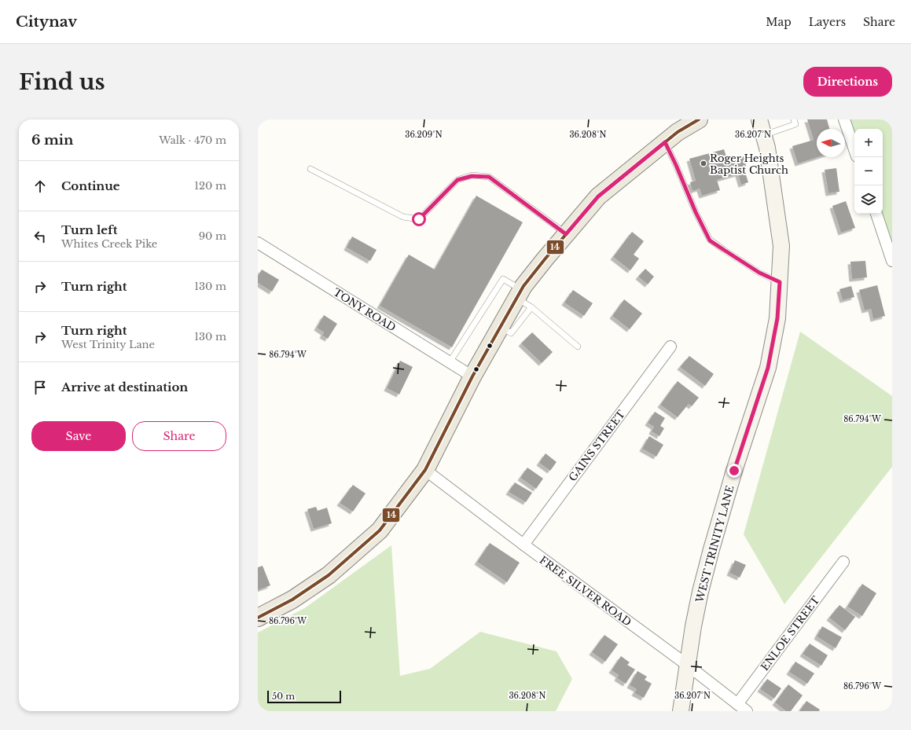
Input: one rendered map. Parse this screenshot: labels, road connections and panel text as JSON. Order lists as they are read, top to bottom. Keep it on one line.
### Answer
{"streets":{"main road":["WEST TRINITY LANE"],"street":["TONY ROAD","GAINS STREET","FREE SILVER ROAD","ENLOE STREET"]},"crossings":[["GAINS STREET","FREE SILVER ROAD"],["WEST TRINITY LANE","FREE SILVER ROAD"],["FREE SILVER ROAD","ENLOE STREET"]],"places":["Roger Heights Baptist Church"],"lines":["transit line 14"],"scale_bar":"50 m","north":"left","page":{"header":"Citynav","nav":["Map","Layers","Share"],"buttons":["Directions",["Save","Share"]],"title":"Find us","heading":["6 min","Walk · 470 m"],"map_buttons":["+","−"],"list":[["Continue","120 m"],["Turn left","Whites Creek Pike","90 m"],["Turn right","130 m"],["Turn right","West Trinity Lane","130 m"],"Arrive at destination"],"scale":"50 m"},"coordinates":["36.209°N","36.208°N","36.207°N","86.794°W","86.796°W"]}
